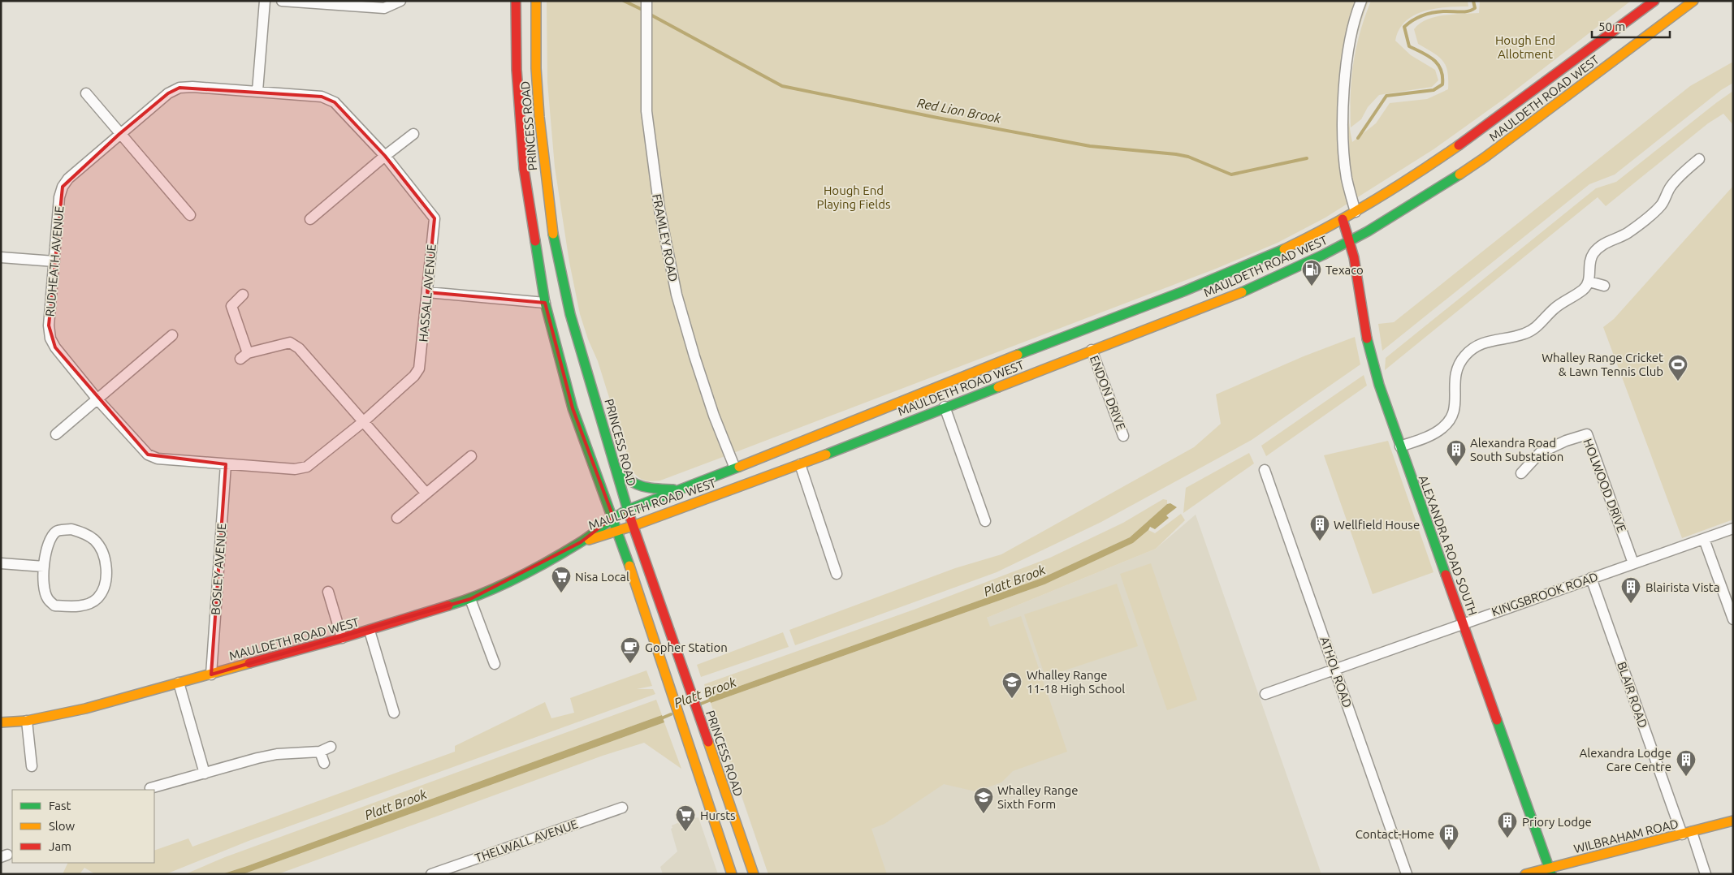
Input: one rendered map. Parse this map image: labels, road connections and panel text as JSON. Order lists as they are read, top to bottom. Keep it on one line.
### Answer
{"streets":{"main road":["MAULDETH ROAD WEST","PRINCESS ROAD","ALEXANDRA ROAD SOUTH","WILBRAHAM ROAD"],"street":["FRAMLEY ROAD","RUDHEATH AVENUE","HASSALL AVENUE","ENDON DRIVE","HOLWOOD DRIVE","BOSLEY AVENUE","KINGSBROOK ROAD","ATHOL ROAD","BLAIR ROAD","THELWALL AVENUE"]},"crossings":[["MAULDETH ROAD WEST","PRINCESS ROAD"],["MAULDETH ROAD WEST","ENDON DRIVE"],["MAULDETH ROAD WEST","ALEXANDRA ROAD SOUTH"],["MAULDETH ROAD WEST","BOSLEY AVENUE"],["RUDHEATH AVENUE","HASSALL AVENUE"],["RUDHEATH AVENUE","BOSLEY AVENUE"],["HASSALL AVENUE","BOSLEY AVENUE"],["HOLWOOD DRIVE","KINGSBROOK ROAD"],["ALEXANDRA ROAD SOUTH","KINGSBROOK ROAD"],["ALEXANDRA ROAD SOUTH","WILBRAHAM ROAD"],["KINGSBROOK ROAD","ATHOL ROAD"],["KINGSBROOK ROAD","BLAIR ROAD"],["BLAIR ROAD","WILBRAHAM ROAD"]],"water":["Red Lion Brook","Platt Brook"],"parks":["Hough End Allotment","Hough End Playing Fields"],"places":{"fuel station":["Texaco"],"sports":["Whalley Range Cricket & Lawn Tennis Club"],"building":["Alexandra Road South Substation","Wellfield House","Blairista Vista","Alexandra Lodge Care Centre","Priory Lodge","Contact-Home"],"supermarket":["Nisa Local","Hursts"],"cafe":["Gopher Station"],"school or university":["Whalley Range 11-18 High School","Whalley Range Sixth Form"]},"legend":["Fast","Slow","Jam"],"scale_bar":"50 m"}
